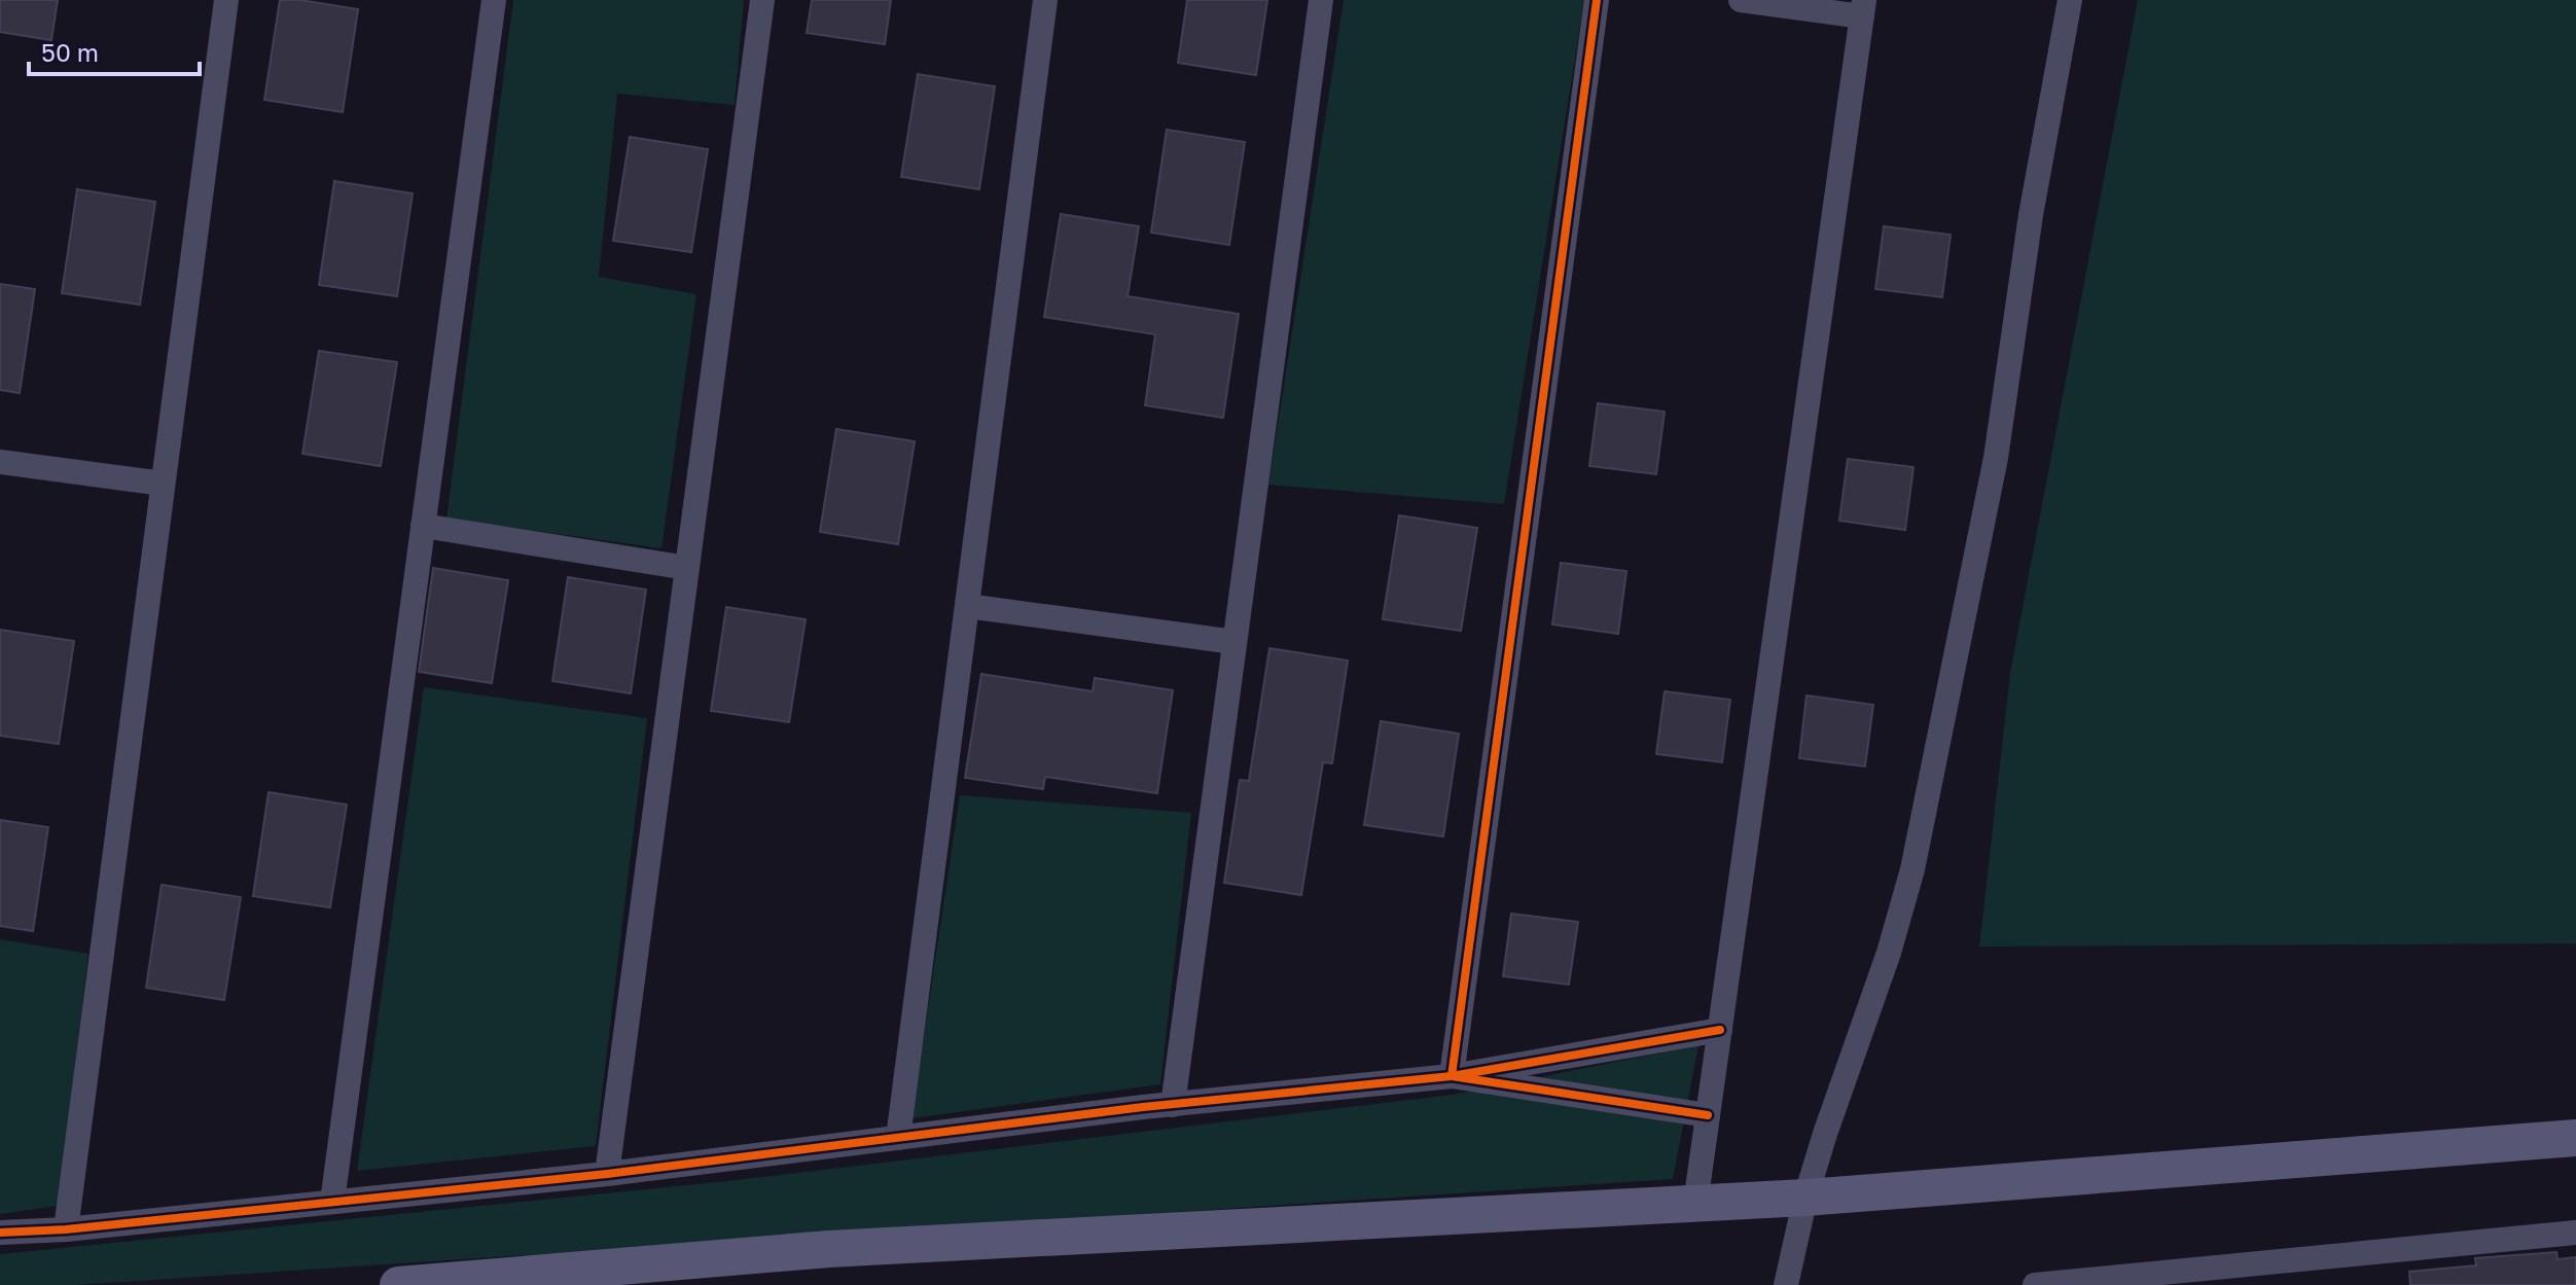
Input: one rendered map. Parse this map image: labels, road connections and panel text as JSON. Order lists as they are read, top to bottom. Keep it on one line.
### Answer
{"scale_bar":"50 m"}
